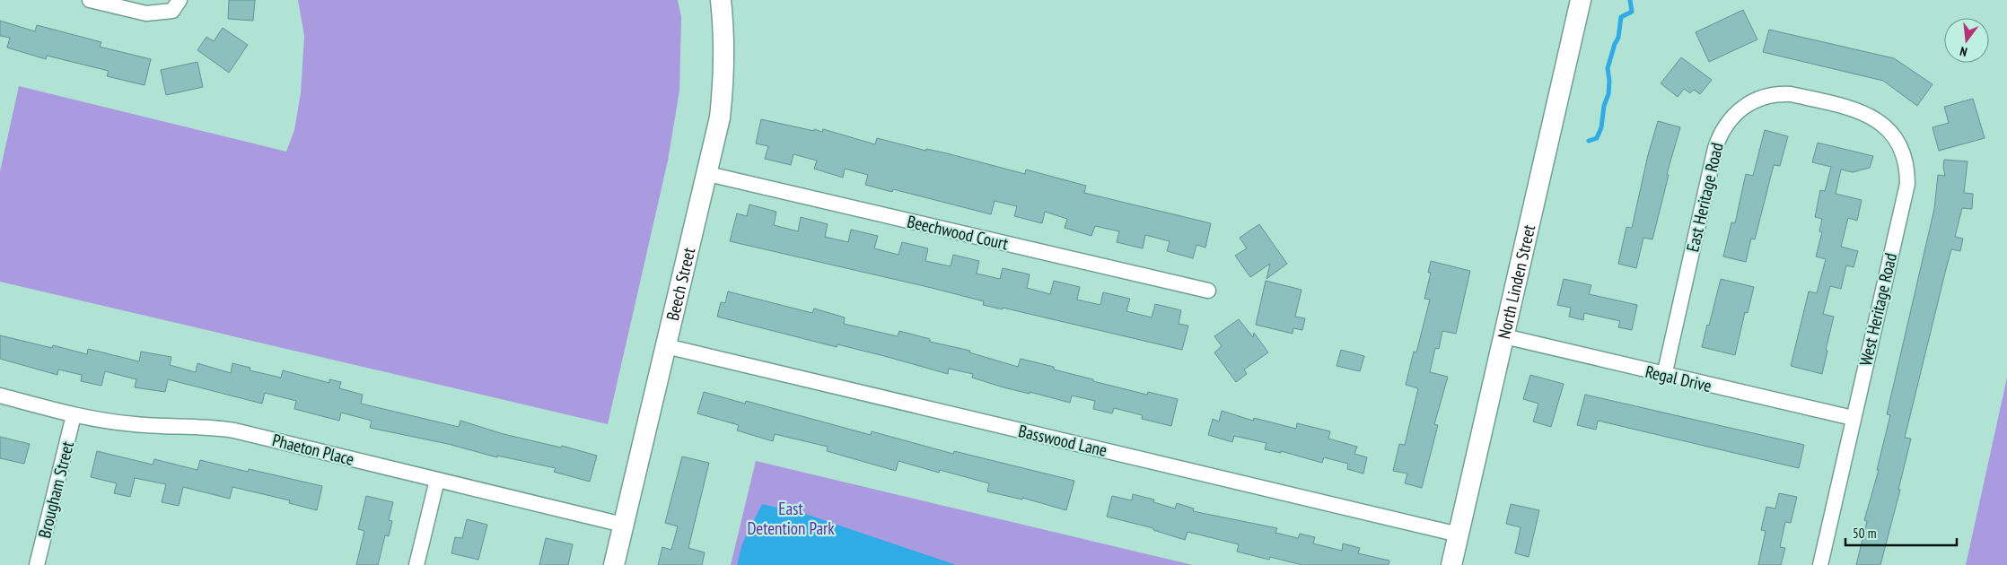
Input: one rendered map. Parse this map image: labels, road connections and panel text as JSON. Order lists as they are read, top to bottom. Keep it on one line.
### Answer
{"streets":{"street":["East Heritage Road","Beechwood Court","North Linden Street","Beech Street","West Heritage Road","Regal Drive","Basswood Lane","Phaeton Place","Brougham Street"]},"crossings":[["East Heritage Road","West Heritage Road"],["East Heritage Road","Regal Drive"],["Beechwood Court","Beech Street"],["North Linden Street","Regal Drive"],["North Linden Street","Basswood Lane"],["Beech Street","Basswood Lane"],["Beech Street","Phaeton Place"],["West Heritage Road","Regal Drive"],["Phaeton Place","Brougham Street"]],"parks":["East Detention Park"],"scale_bar":"50 m","north":"bottom"}
